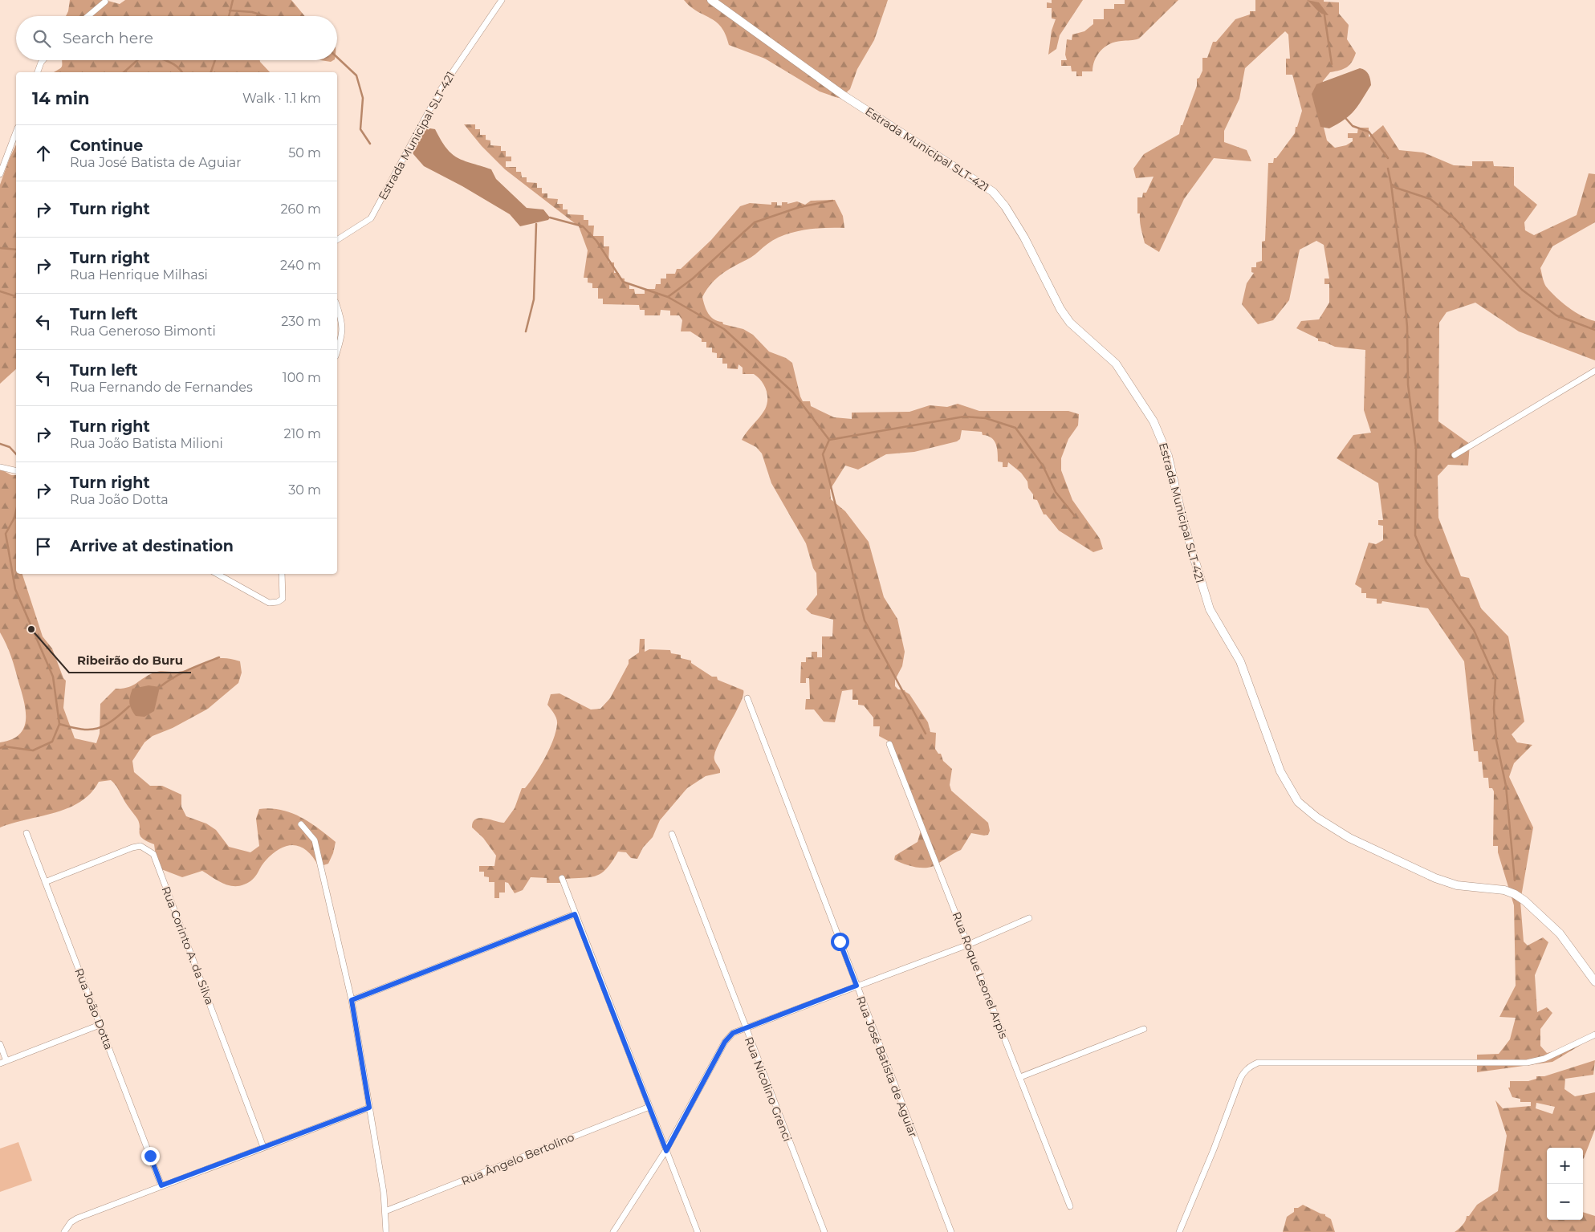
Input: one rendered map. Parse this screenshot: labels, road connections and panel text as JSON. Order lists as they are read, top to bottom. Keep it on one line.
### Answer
{"streets":{"street":["Estrada Municipal SLT-421","Rua Corinto A. da Silva","Rua Roque Leonel Arpis","Rua João Dotta","Rua José Batista de Aguiar","Rua Nicolino Grenci","Rua Ângelo Bertolino"]},"crossings":[["Rua Corinto A. da Silva","Rua João Dotta"]],"places":["Ribeirão do Buru"],"page":{"search":"Search here","heading":["14 min","Walk · 1.1 km"],"list":[["Continue","Rua José Batista de Aguiar","50 m"],["Turn right","260 m"],["Turn right","Rua Henrique Milhasi","240 m"],["Turn left","Rua Generoso Bimonti","230 m"],["Turn left","Rua Fernando de Fernandes","100 m"],["Turn right","Rua João Batista Milioni","210 m"],["Turn right","Rua João Dotta","30 m"],"Arrive at destination"],"map_buttons":["+","−"]}}
